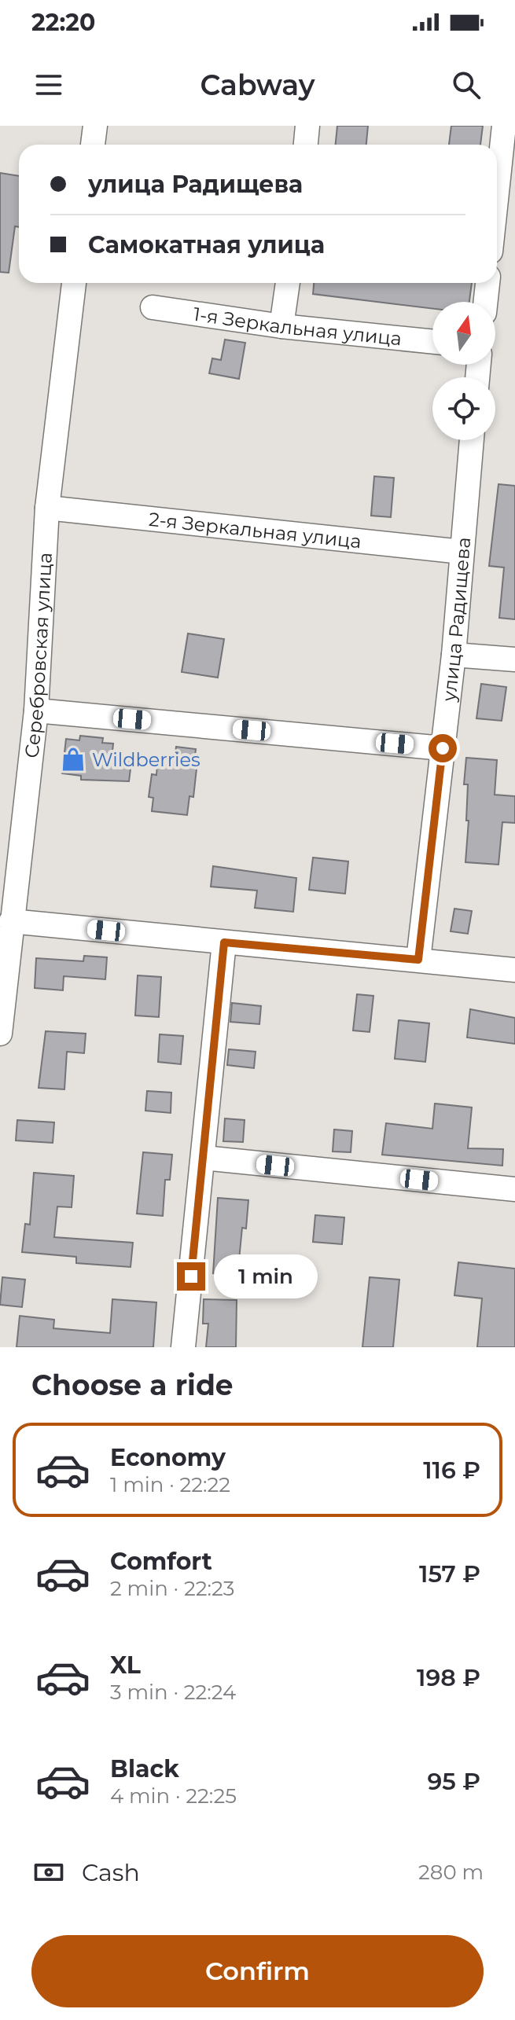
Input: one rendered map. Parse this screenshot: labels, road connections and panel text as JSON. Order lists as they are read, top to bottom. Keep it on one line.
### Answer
{"streets":{"street":["1-я Зеркальная улица","2-я Зеркальная улица","улица Радищева","Серебровская улица"]},"crossings":[["2-я Зеркальная улица","улица Радищева"],["2-я Зеркальная улица","Серебровская улица"]],"places":{"shop":["Wildberries"]},"north":"top","page":{"status":"22:20","header":"Cabway","banner":["улица Радищева","Самокатная улица"],"bubble":"1 min","heading":"Choose a ride","list":[{"name":"Economy","note":"1 min · 22:22","value":"116 ₽"},{"name":"Comfort","note":"2 min · 22:23","value":"157 ₽"},{"name":"XL","note":"3 min · 22:24","value":"198 ₽"},{"name":"Black","note":"4 min · 22:25","value":"95 ₽"}],"pay":["Cash","280 m"],"buttons":"Confirm"}}
